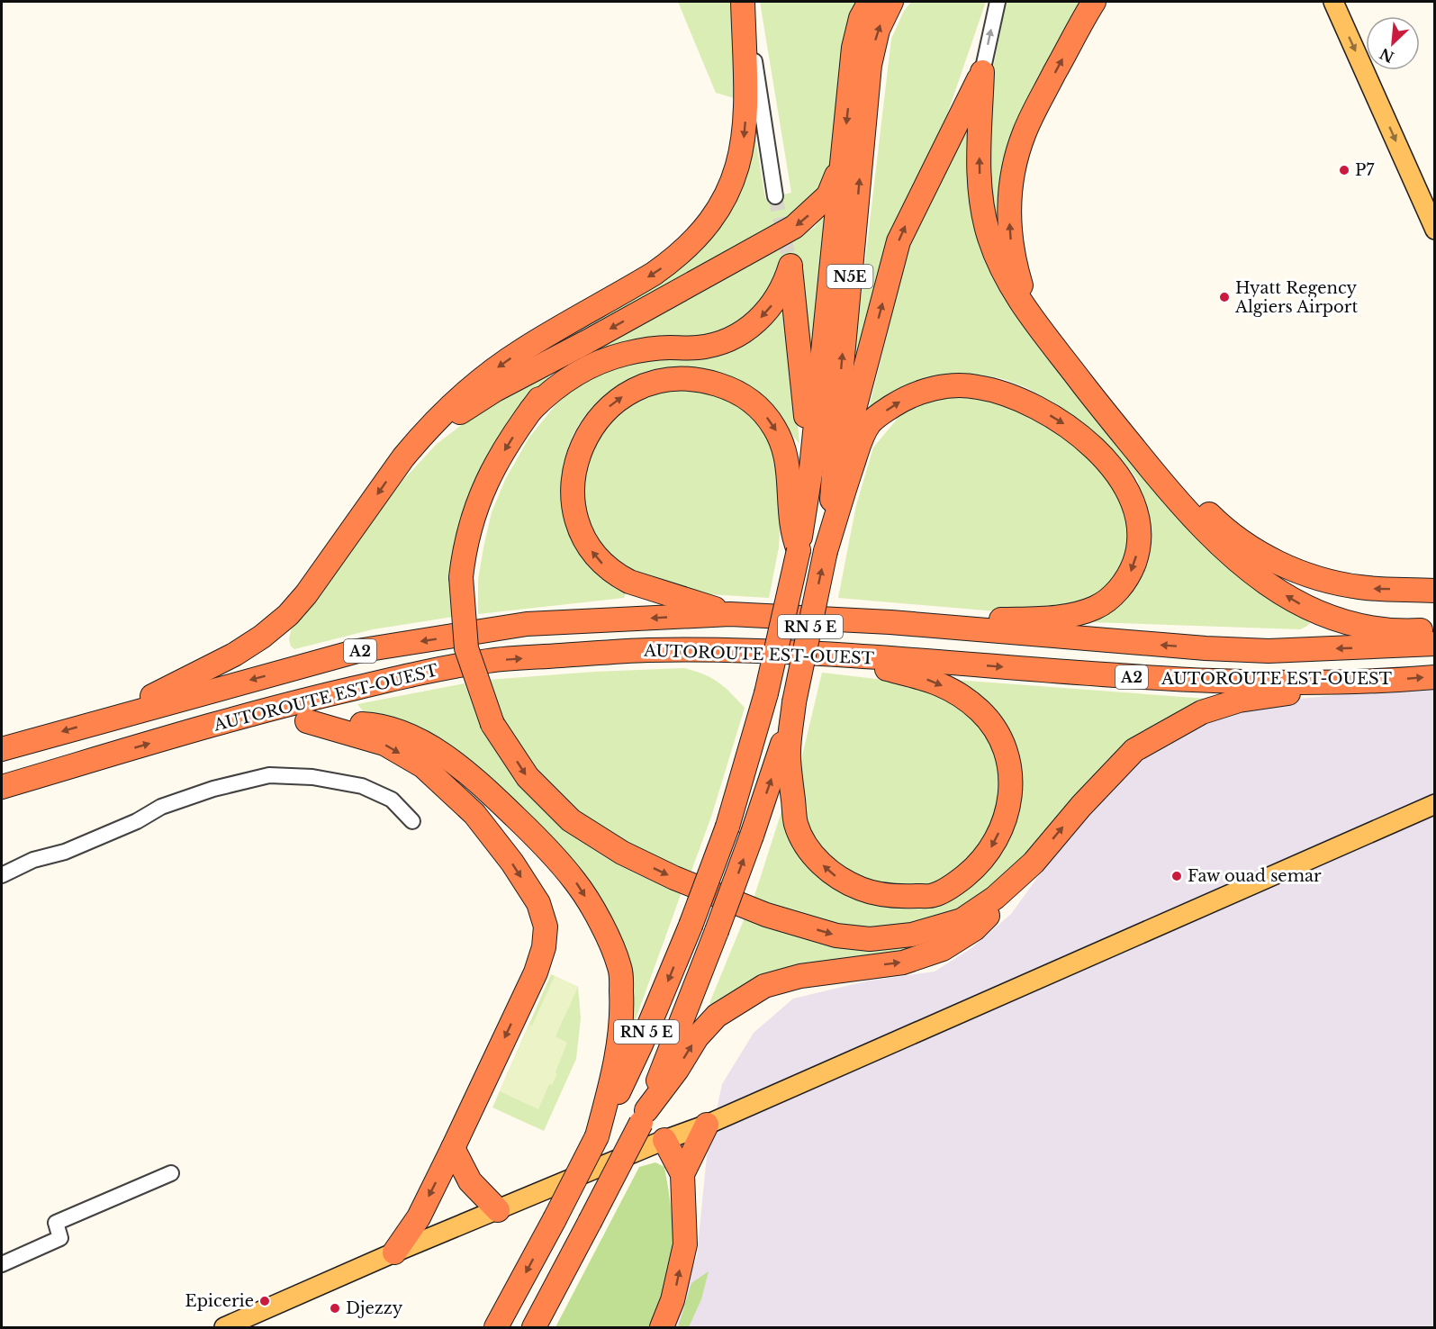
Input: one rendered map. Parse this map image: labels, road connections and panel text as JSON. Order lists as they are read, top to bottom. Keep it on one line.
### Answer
{"streets":{"highway":["N5E","RN 5 E","A2","AUTOROUTE EST-OUEST"]},"crossings":[["N5E","RN 5 E"]],"places":["P7","Hyatt Regency Algiers Airport","Faw ouad semar","Epicerie","Djezzy"],"north":"bottom left"}
